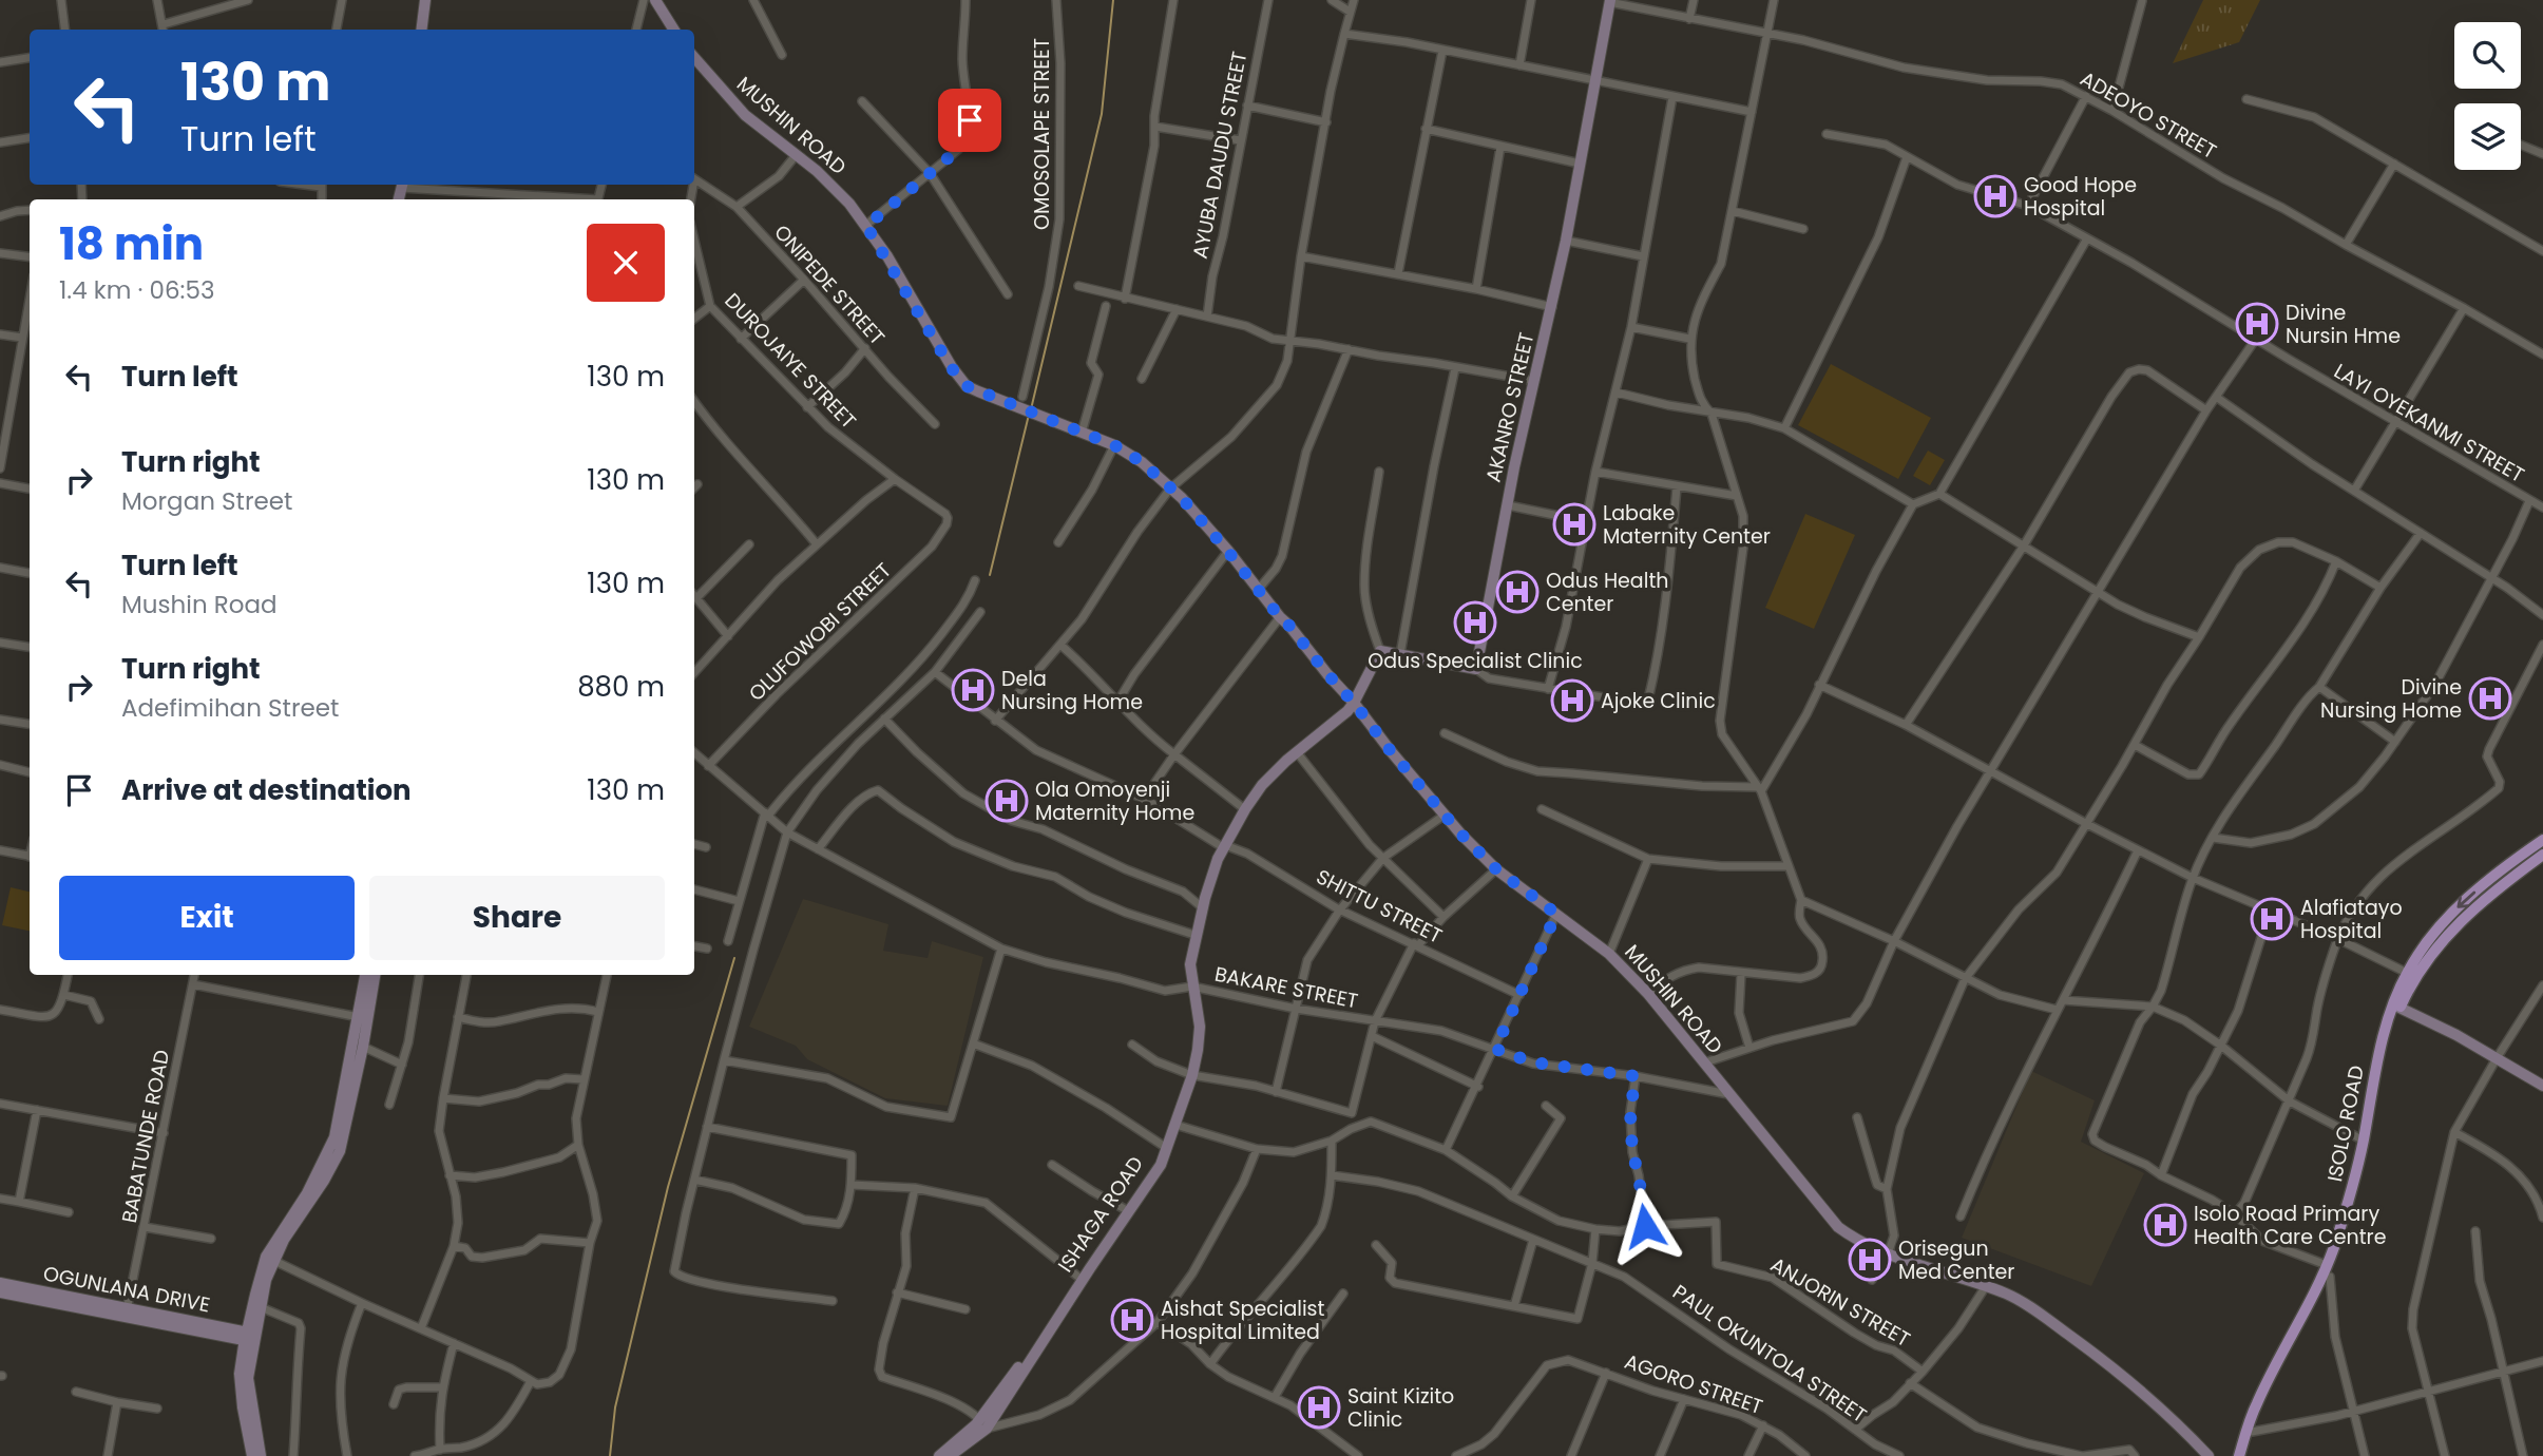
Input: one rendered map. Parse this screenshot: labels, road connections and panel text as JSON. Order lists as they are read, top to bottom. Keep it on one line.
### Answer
{"streets":{"main road":["MUSHIN ROAD","AKANRO STREET","ISOLO ROAD","ISHAGA ROAD","OGUNLANA DRIVE"],"street":["ADEOYO STREET","OMOSOLAPE STREET","AYUBA DAUDU STREET","ONIPEDE STREET","DUROJAIYE STREET","LAYI OYEKANMI STREET","OLUFOWOBI STREET","SHITTU STREET","BAKARE STREET","BABATUNDE ROAD","ANJORIN STREET","PAUL OKUNTOLA STREET","AGORO STREET"]},"crossings":[["ADEOYO STREET","AKANRO STREET"],["MUSHIN ROAD","OMOSOLAPE STREET"],["MUSHIN ROAD","BAKARE STREET"],["MUSHIN ROAD","ISHAGA ROAD"],["DUROJAIYE STREET","OLUFOWOBI STREET"],["OLUFOWOBI STREET","BAKARE STREET"],["SHITTU STREET","ISHAGA ROAD"],["BAKARE STREET","ISHAGA ROAD"],["BABATUNDE ROAD","OGUNLANA DRIVE"]],"places":{"hospital":["Good Hope Hospital","Divine Nursin Hme","Labake Maternity Center","Odus Health Center","Odus Specialist Clinic","Dela Nursing Home","Divine Nursing Home","Ajoke Clinic","Ola Omoyenji Maternity Home","Alafiatayo Hospital","Isolo Road Primary Health Care Centre","Orisegun Med Center","Aishat Specialist Hospital Limited","Saint Kizito Clinic"]},"page":{"turn":["130 m","Turn left"],"heading":["18 min","1.4 km · 06:53"],"list":[{"name":"Turn left","value":"130 m"},{"name":"Turn right","note":"Morgan Street","value":"130 m"},{"name":"Turn left","note":"Mushin Road","value":"130 m"},{"name":"Turn right","note":"Adefimihan Street","value":"880 m"},{"name":"Arrive at destination","value":"130 m"}],"buttons":["Exit","Share"]}}
